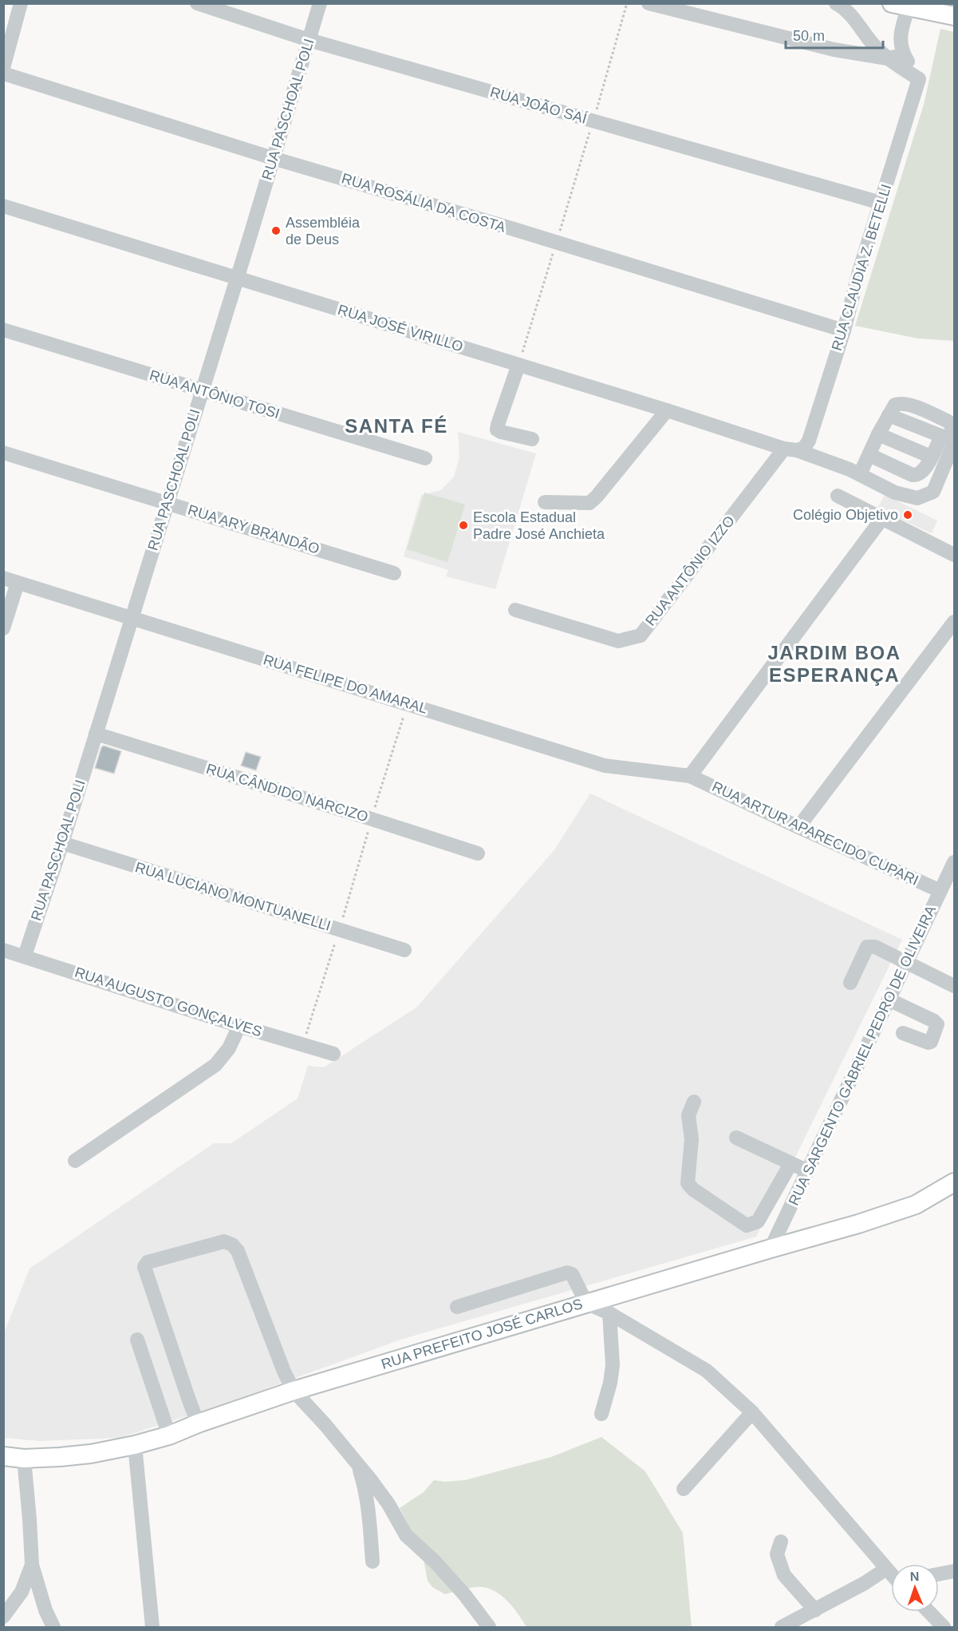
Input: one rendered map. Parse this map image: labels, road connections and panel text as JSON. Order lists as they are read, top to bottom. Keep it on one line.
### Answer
{"streets":{"main road":["RUA PREFEITO JOSÉ CARLOS"],"street":["RUA JOÃO SAÍ","RUA PASCHOAL POLI","RUA ROSÁLIA DA COSTA","RUA CLAUDIA Z. BETELLI","RUA JOSÉ VIRILLO","RUA ANTÔNIO TOSI","RUA ARY BRANDÃO","RUA ANTÔNIO IZZO","RUA FELIPE DO AMARAL","RUA CÂNDIDO NARCIZO","RUA ARTUR APARECIDO CUPARI","RUA LUCIANO MONTUANELLI","RUA AUGUSTO GONÇALVES","RUA SARGENTO GABRIEL PEDRO DE OLIVEIRA"]},"crossings":[["RUA JOÃO SAÍ","RUA PASCHOAL POLI"],["RUA JOÃO SAÍ","RUA CLAUDIA Z. BETELLI"],["RUA PASCHOAL POLI","RUA ROSÁLIA DA COSTA"],["RUA PASCHOAL POLI","RUA JOSÉ VIRILLO"],["RUA PASCHOAL POLI","RUA ANTÔNIO TOSI"],["RUA PASCHOAL POLI","RUA ARY BRANDÃO"],["RUA PASCHOAL POLI","RUA FELIPE DO AMARAL"],["RUA PASCHOAL POLI","RUA CÂNDIDO NARCIZO"],["RUA PASCHOAL POLI","RUA LUCIANO MONTUANELLI"],["RUA PASCHOAL POLI","RUA AUGUSTO GONÇALVES"],["RUA ROSÁLIA DA COSTA","RUA CLAUDIA Z. BETELLI"],["RUA CLAUDIA Z. BETELLI","RUA JOSÉ VIRILLO"],["RUA CLAUDIA Z. BETELLI","RUA ANTÔNIO IZZO"],["RUA JOSÉ VIRILLO","RUA ANTÔNIO IZZO"],["RUA FELIPE DO AMARAL","RUA ARTUR APARECIDO CUPARI"],["RUA ARTUR APARECIDO CUPARI","RUA SARGENTO GABRIEL PEDRO DE OLIVEIRA"],["RUA SARGENTO GABRIEL PEDRO DE OLIVEIRA","RUA PREFEITO JOSÉ CARLOS"]],"districts":["SANTA FÉ","JARDIM BOA ESPERANÇA"],"places":["Assembléia de Deus","Colégio Objetivo","Escola Estadual Padre José Anchieta"],"scale_bar":"50 m","north":"top"}
